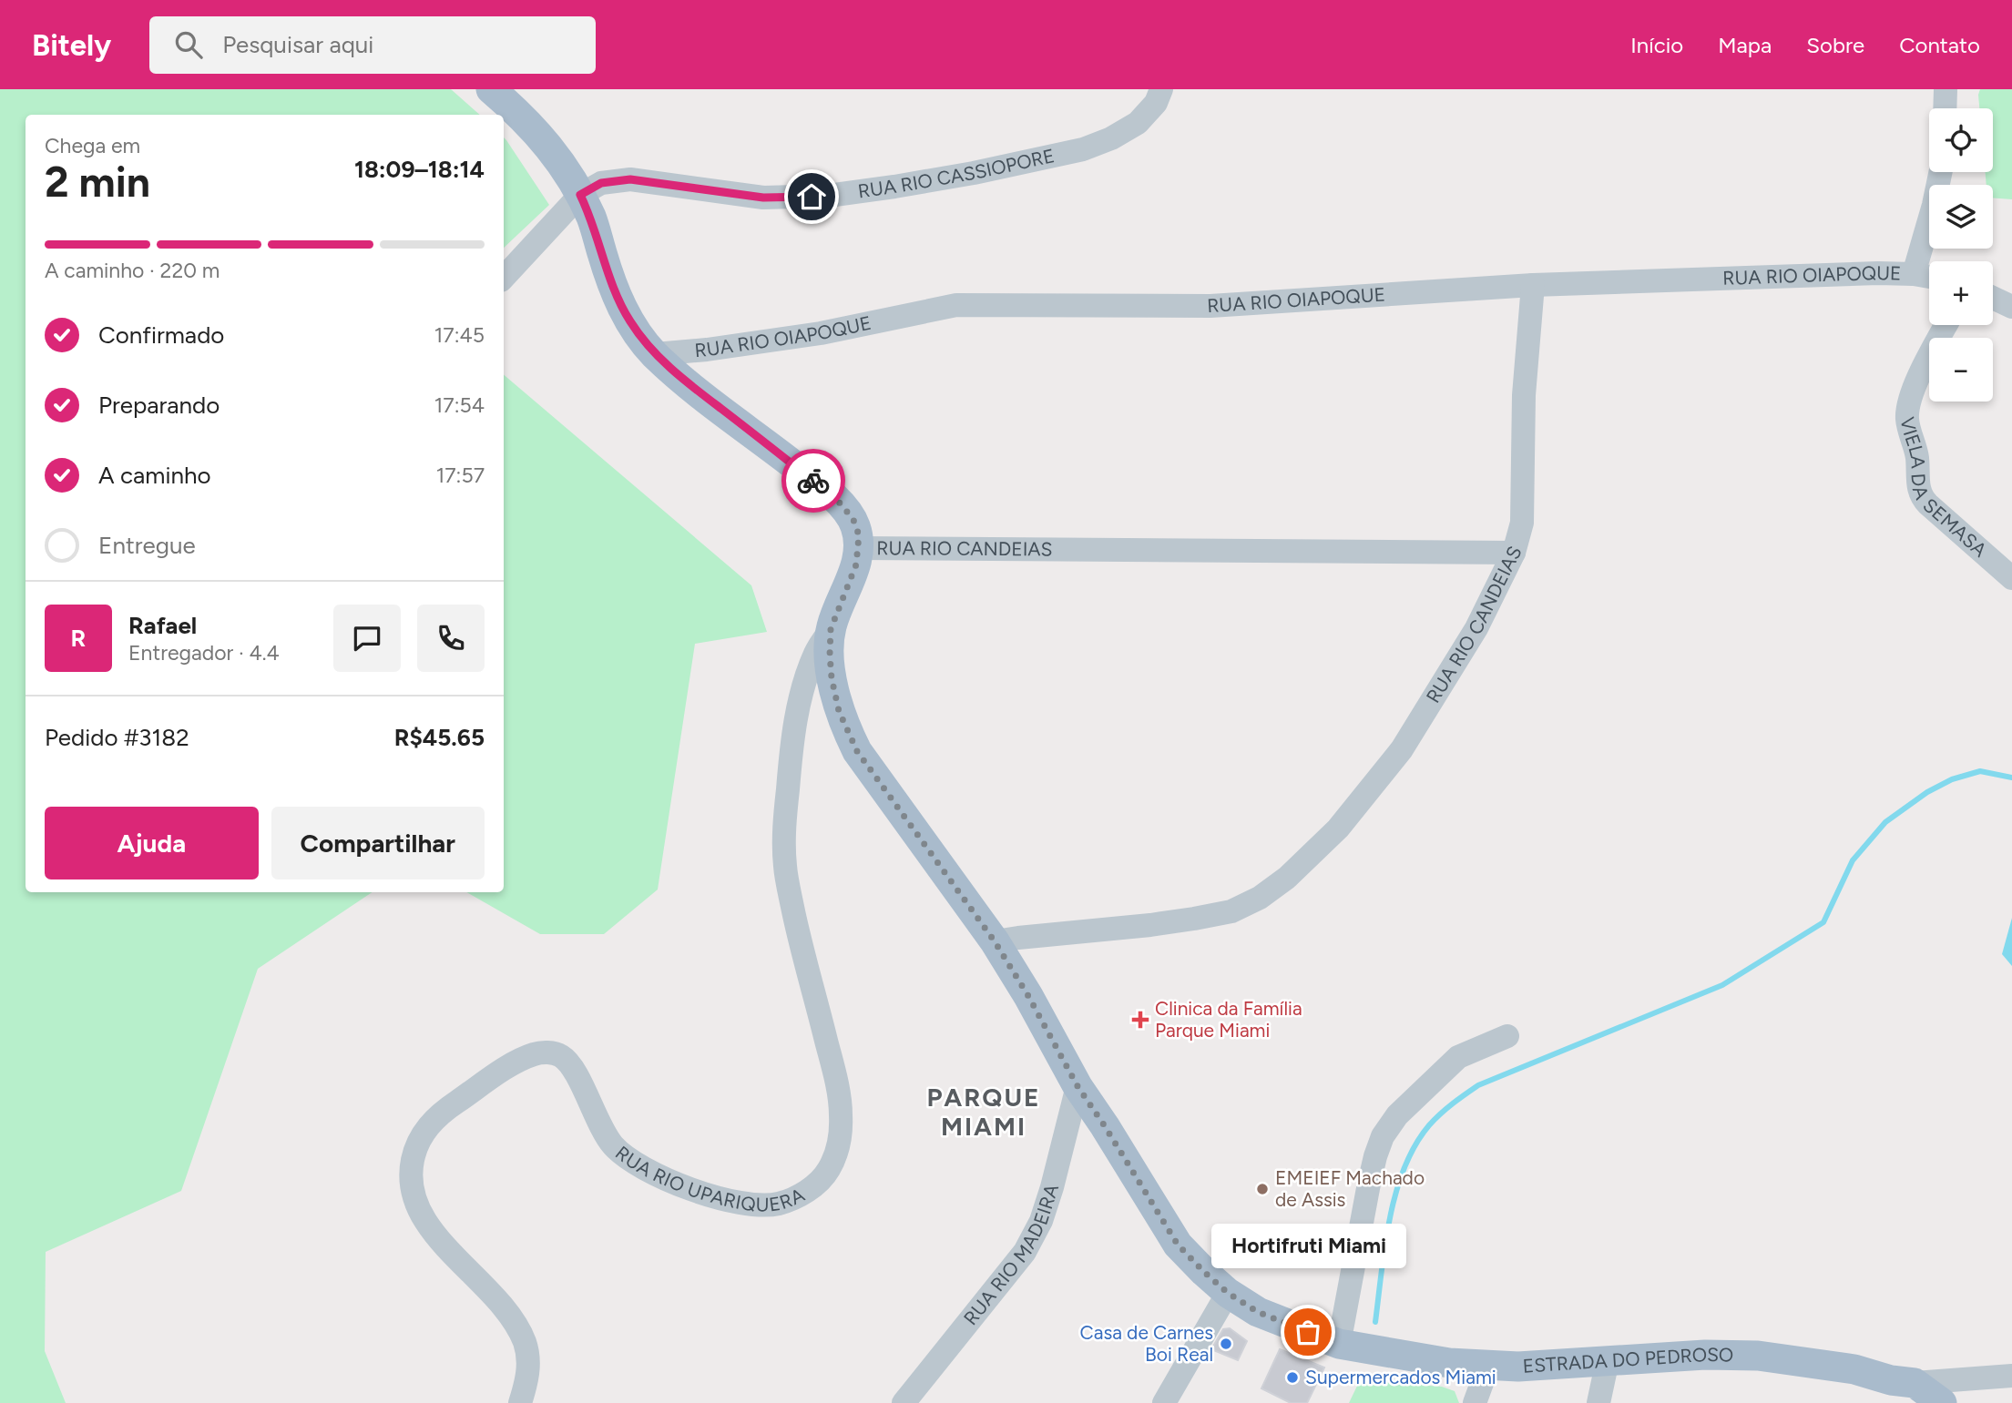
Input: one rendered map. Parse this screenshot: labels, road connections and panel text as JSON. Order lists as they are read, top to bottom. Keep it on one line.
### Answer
{"streets":{"main road":["ESTRADA DO PEDROSO"],"street":["RUA RIO CASSIOPORE","RUA RIO OIAPOQUE","VIELA DA SEMASA","RUA RIO CANDEIAS","RUA RIO UPARIQUERA","RUA RIO MADEIRA"]},"crossings":[["RUA RIO CASSIOPORE","ESTRADA DO PEDROSO"],["RUA RIO OIAPOQUE","ESTRADA DO PEDROSO"],["RUA RIO CANDEIAS","ESTRADA DO PEDROSO"],["RUA RIO UPARIQUERA","ESTRADA DO PEDROSO"],["RUA RIO MADEIRA","ESTRADA DO PEDROSO"]],"districts":["PARQUE MIAMI"],"places":{"health":["Clinica da Família Parque Miami"],"other":["EMEIEF Machado de Assis","Hortifruti Miami","Casa de Carnes Boi Real","Supermercados Miami"]},"page":{"header":"Bitely","search":"Pesquisar aqui","nav":["Início","Mapa","Sobre","Contato"],"map_buttons":["+","−"],"heading":["2 min","Chega em","18:09–18:14"],"panel":["Rafael","Entregador · 4.4","Pedido #3182","R$45.65"],"bar":"A caminho · 220 m","list":[["Confirmado","17:45"],["Preparando","17:54"],["A caminho","17:57"],"Entregue"],"round":"R","buttons":["Ajuda","Compartilhar"],"bubble":"Hortifruti Miami"}}
